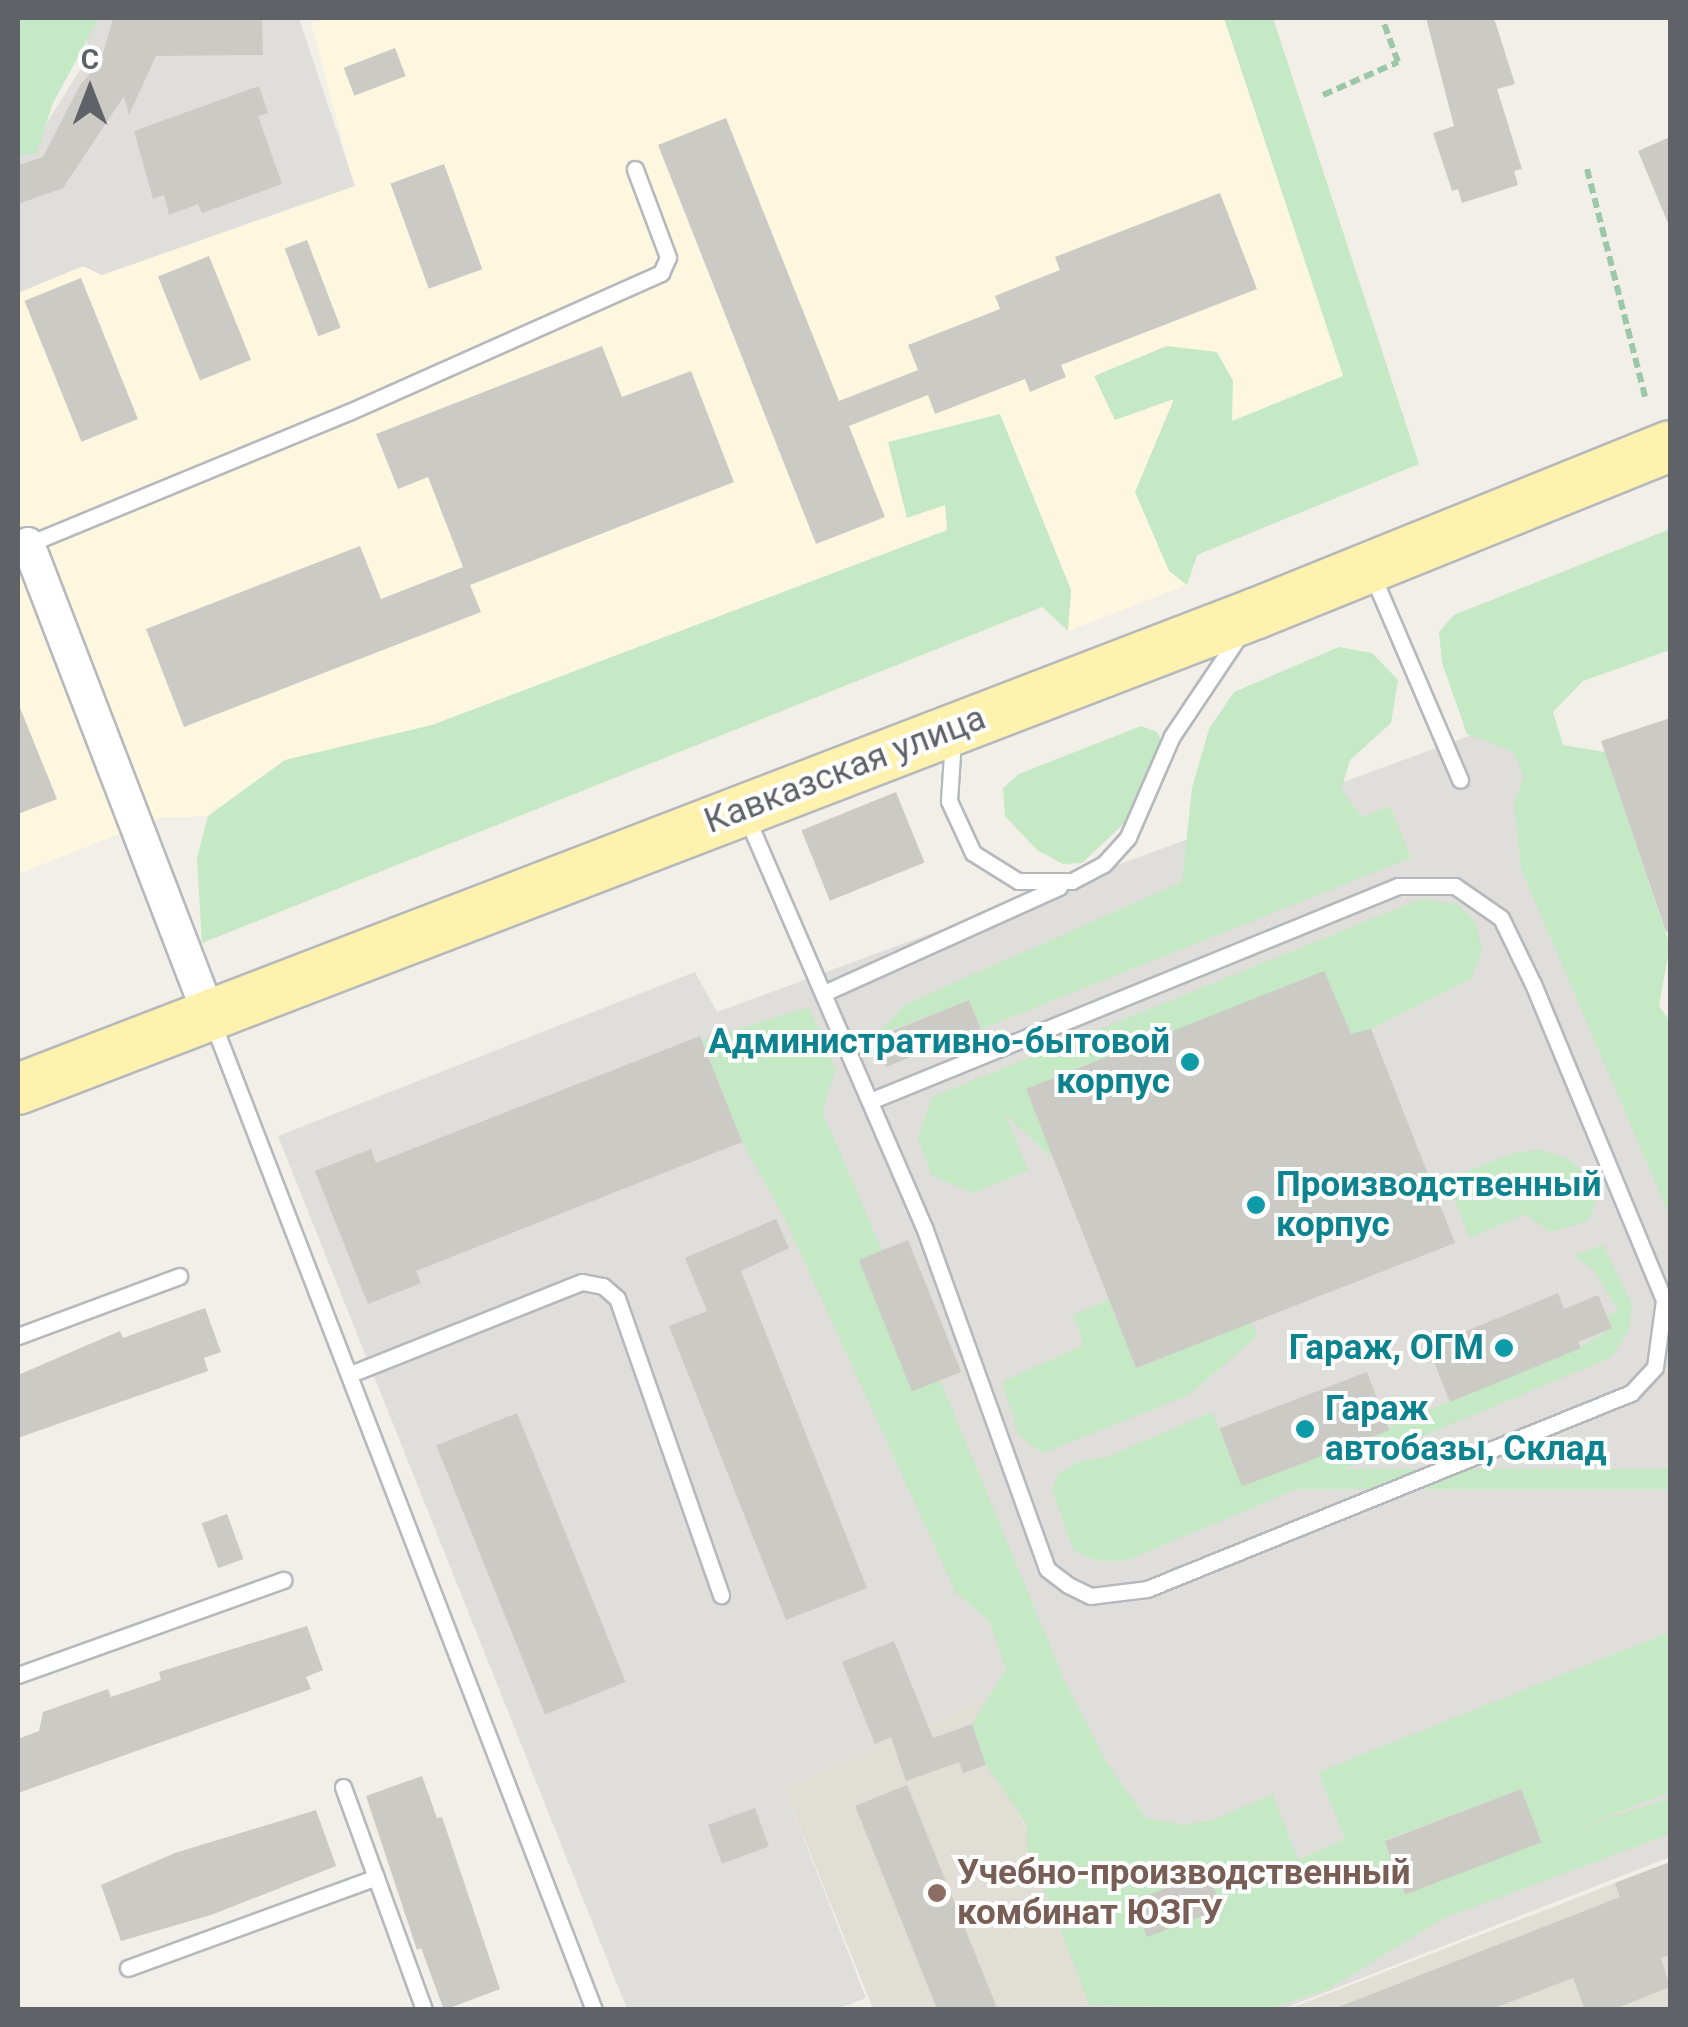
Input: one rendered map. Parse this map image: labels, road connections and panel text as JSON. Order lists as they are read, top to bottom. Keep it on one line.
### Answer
{"streets":{"main road":["Кавказская улица"]},"places":["Административно-бытовой корпус","Производственный корпус","Гараж, ОГМ","Гараж автобазы, Склад","Учебно-производственный комбинат ЮЗГУ"],"north":"top"}
